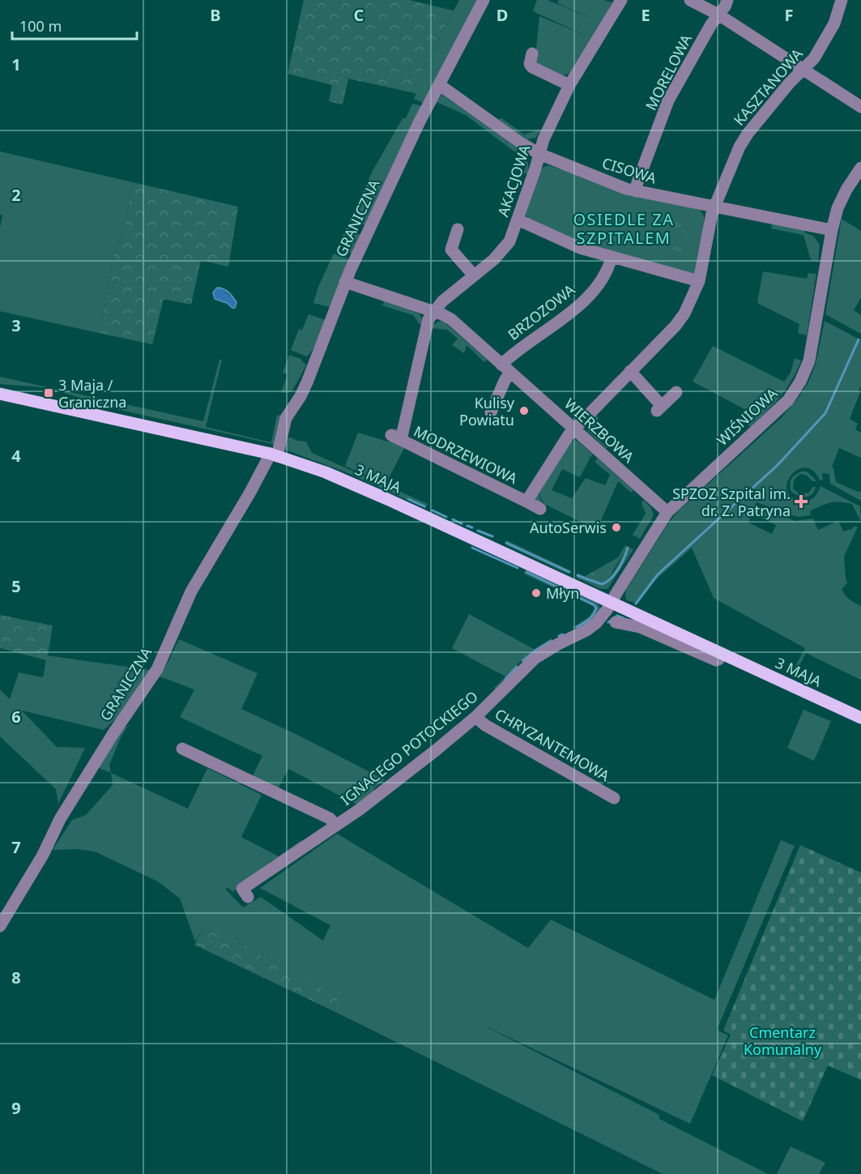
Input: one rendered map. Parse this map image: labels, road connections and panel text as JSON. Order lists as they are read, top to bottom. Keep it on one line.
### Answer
{"streets":{"main road":["3 MAJA"],"street":["MORELOWA","KASZTANOWA","CISOWA","AKACJOWA","GRANICZNA","BRZOZOWA","WIŚNIOWA","WIERZBOWA","MODRZEWIOWA","CHRYZANTEMOWA","IGNACEGO POTOCKIEGO"]},"crossings":[["MORELOWA","CISOWA"],["KASZTANOWA","CISOWA"],["KASZTANOWA","WIERZBOWA"],["KASZTANOWA","MODRZEWIOWA"],["CISOWA","AKACJOWA"],["CISOWA","GRANICZNA"],["CISOWA","WIŚNIOWA"],["AKACJOWA","WIERZBOWA"],["AKACJOWA","MODRZEWIOWA"],["GRANICZNA","WIERZBOWA"],["GRANICZNA","3 MAJA"],["BRZOZOWA","WIERZBOWA"],["WIŚNIOWA","WIERZBOWA"],["WIŚNIOWA","3 MAJA"],["WIŚNIOWA","IGNACEGO POTOCKIEGO"],["3 MAJA","IGNACEGO POTOCKIEGO"],["CHRYZANTEMOWA","IGNACEGO POTOCKIEGO"]],"districts":["OSIEDLE ZA SZPITALEM"],"parks":["Cmentarz Komunalny"],"places":{"transit":["3 Maja / Graniczna"],"other":["Kulisy Powiatu","AutoSerwis","Młyn"],"health":["SPZOZ Szpital im. dr. Z. Patryna"]},"scale_bar":"100 m","grid":{"columns":["B","C","D","E","F"],"rows":["1","2","3","4","5","6","7","8","9"]}}
